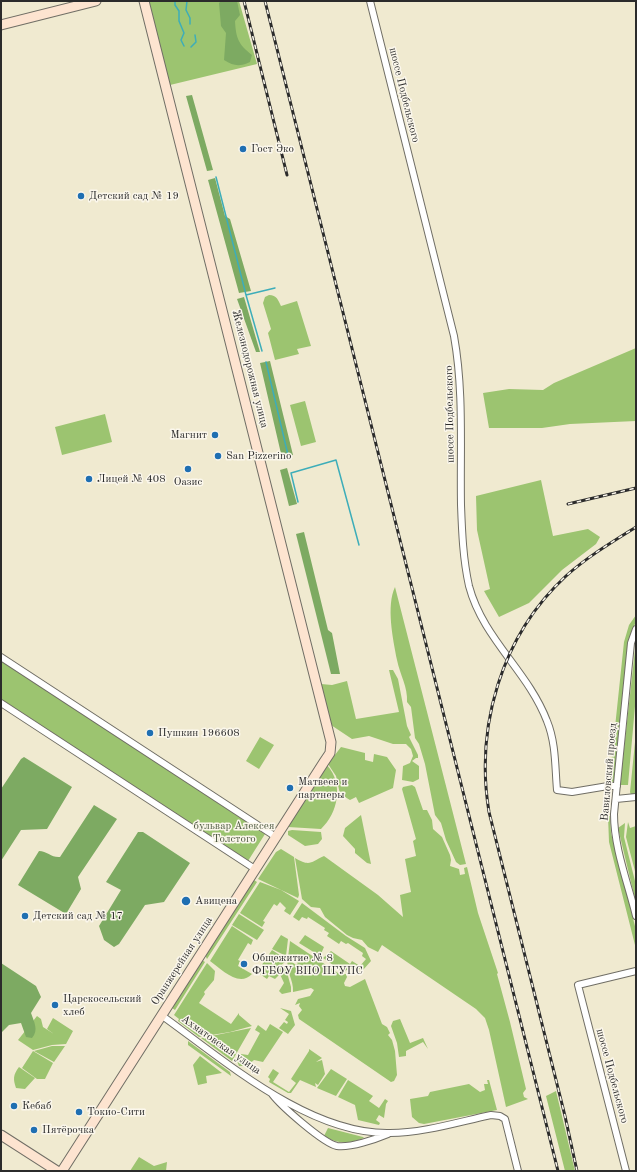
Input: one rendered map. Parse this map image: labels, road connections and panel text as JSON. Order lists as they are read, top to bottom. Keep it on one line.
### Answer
{"streets":{"street":["шоссе Подбельского","Железнодорожная улица","Вавиловский проезд","Оранжерейная улица","Ахматовская улица"]},"crossings":[["шоссе Подбельского","Вавиловский проезд"],["Железнодорожная улица","Оранжерейная улица"],["Оранжерейная улица","Ахматовская улица"]],"parks":["бульвар Алексея Толстого"],"places":["Гост Эко","Детский сад № 19","Магнит","San Pizzerino","Оазис","Лицей № 408","Пушкин 196608","Матвеев и партнеры","Авицена","Детский сад № 17","Общежитие № 8 ФГБОУ ВПО ПГУПС","Царскосельский хлеб","Кебаб","Токио-Сити","Пятёрочка"]}
